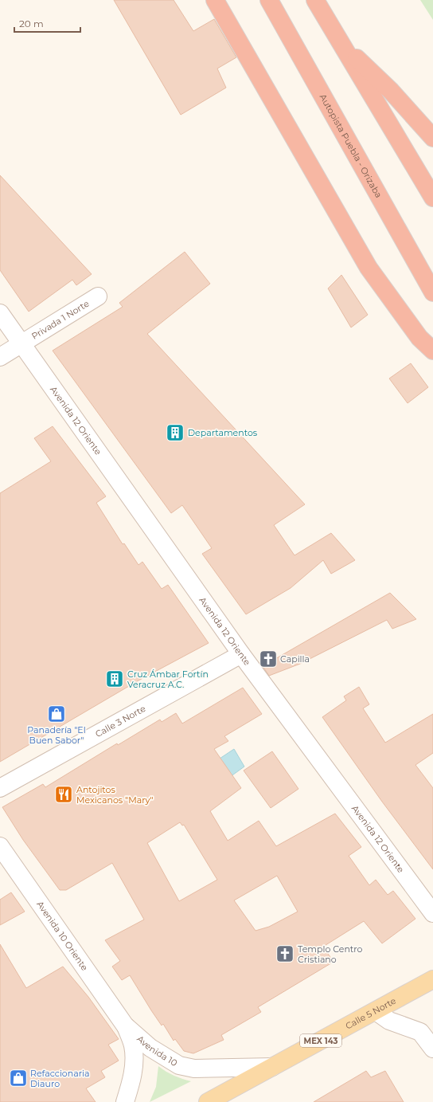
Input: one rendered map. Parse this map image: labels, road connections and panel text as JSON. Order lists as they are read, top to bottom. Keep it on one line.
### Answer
{"streets":{"highway":["Autopista Puebla - Orizaba"],"main road":["Calle 5 Norte","MEX 143"],"street":["Privada 1 Norte","Avenida 12 Oriente","Calle 3 Norte","Avenida 10 Oriente","Avenida 10"]},"crossings":[["Privada 1 Norte","Avenida 12 Oriente"],["Avenida 12 Oriente","Calle 3 Norte"],["Avenida 10 Oriente","Avenida 10"],["Calle 5 Norte","Avenida 10"]],"places":{"building":["Departamentos","Cruz Ámbar Fortín Veracruz A.C."],"church":["Capilla","Templo Centro Cristiano"],"shop":["Panadería \"El Buen Sabor\"","Refaccionaria Diauro"],"restaurant":["Antojitos Mexicanos \"Mary\""]},"scale_bar":"20 m"}
